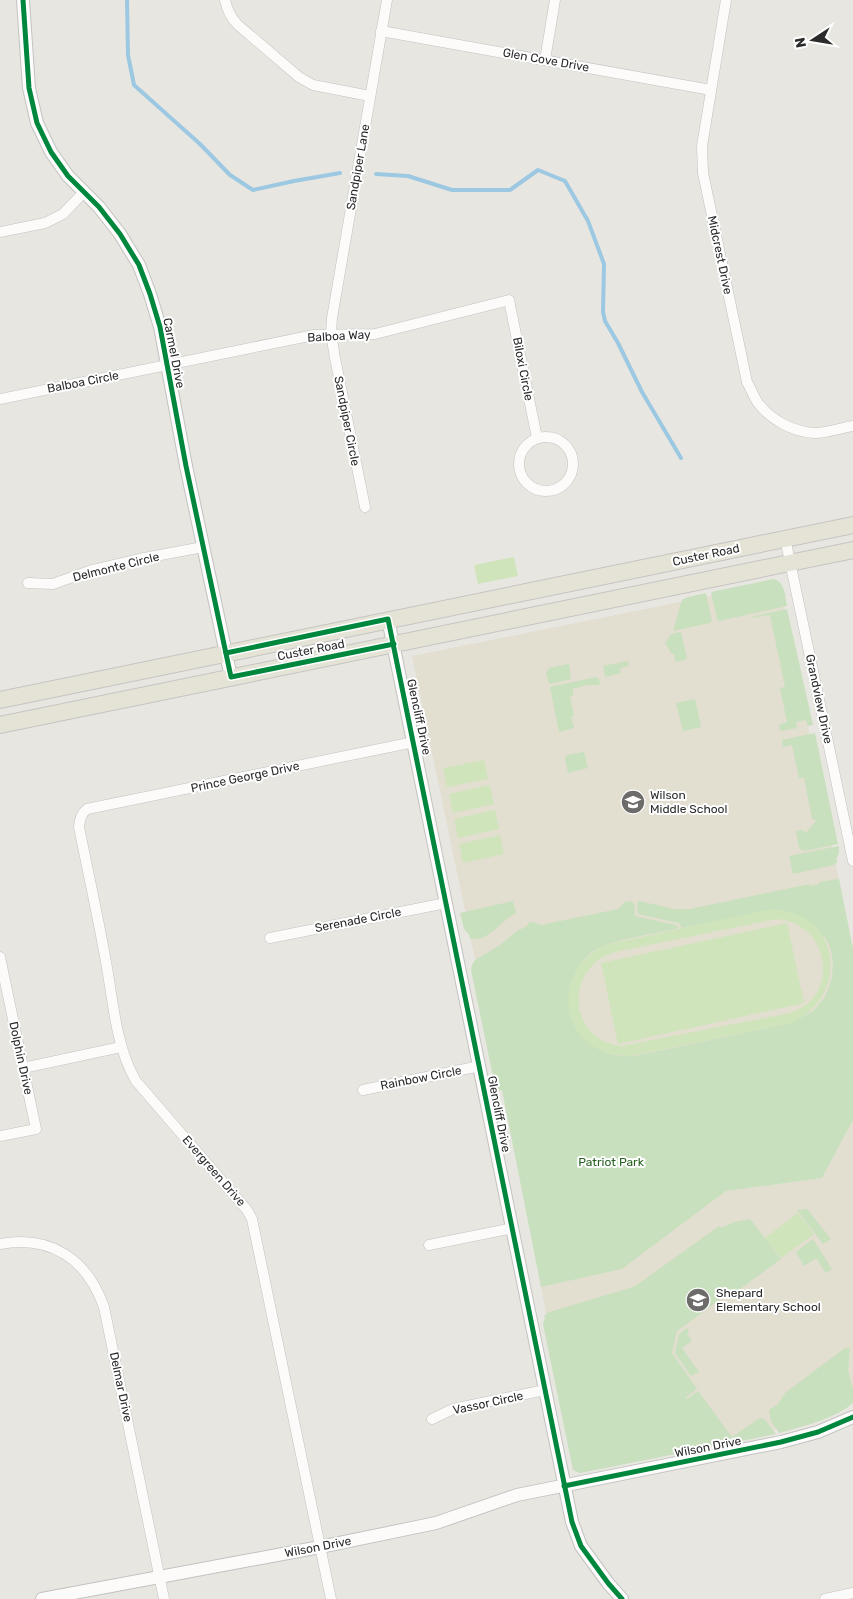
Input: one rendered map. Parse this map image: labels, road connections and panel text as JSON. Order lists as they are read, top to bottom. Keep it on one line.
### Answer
{"streets":{"main road":["Custer Road"],"street":["Glen Cove Drive","Sandpiper Lane","Midcrest Drive","Balboa Way","Carmel Drive","Biloxi Circle","Balboa Circle","Sandpiper Circle","Delmonte Circle","Grandview Drive","Glencliff Drive","Prince George Drive","Serenade Circle","Dolphin Drive","Rainbow Circle","Evergreen Drive","Delmar Drive","Vassor Circle","Wilson Drive"]},"crossings":[["Glen Cove Drive","Sandpiper Lane"],["Glen Cove Drive","Midcrest Drive"],["Sandpiper Lane","Balboa Way"],["Sandpiper Lane","Sandpiper Circle"],["Balboa Way","Carmel Drive"],["Balboa Way","Biloxi Circle"],["Balboa Way","Balboa Circle"],["Balboa Way","Sandpiper Circle"],["Carmel Drive","Balboa Circle"],["Carmel Drive","Custer Road"],["Carmel Drive","Delmonte Circle"],["Custer Road","Grandview Drive"],["Custer Road","Glencliff Drive"],["Glencliff Drive","Prince George Drive"],["Glencliff Drive","Serenade Circle"],["Glencliff Drive","Rainbow Circle"],["Glencliff Drive","Vassor Circle"],["Glencliff Drive","Wilson Drive"],["Prince George Drive","Evergreen Drive"],["Evergreen Drive","Wilson Drive"],["Delmar Drive","Wilson Drive"]],"parks":["Patriot Park"],"places":{"school or university":["Wilson Middle School","Shepard Elementary School"]},"north":"left"}
